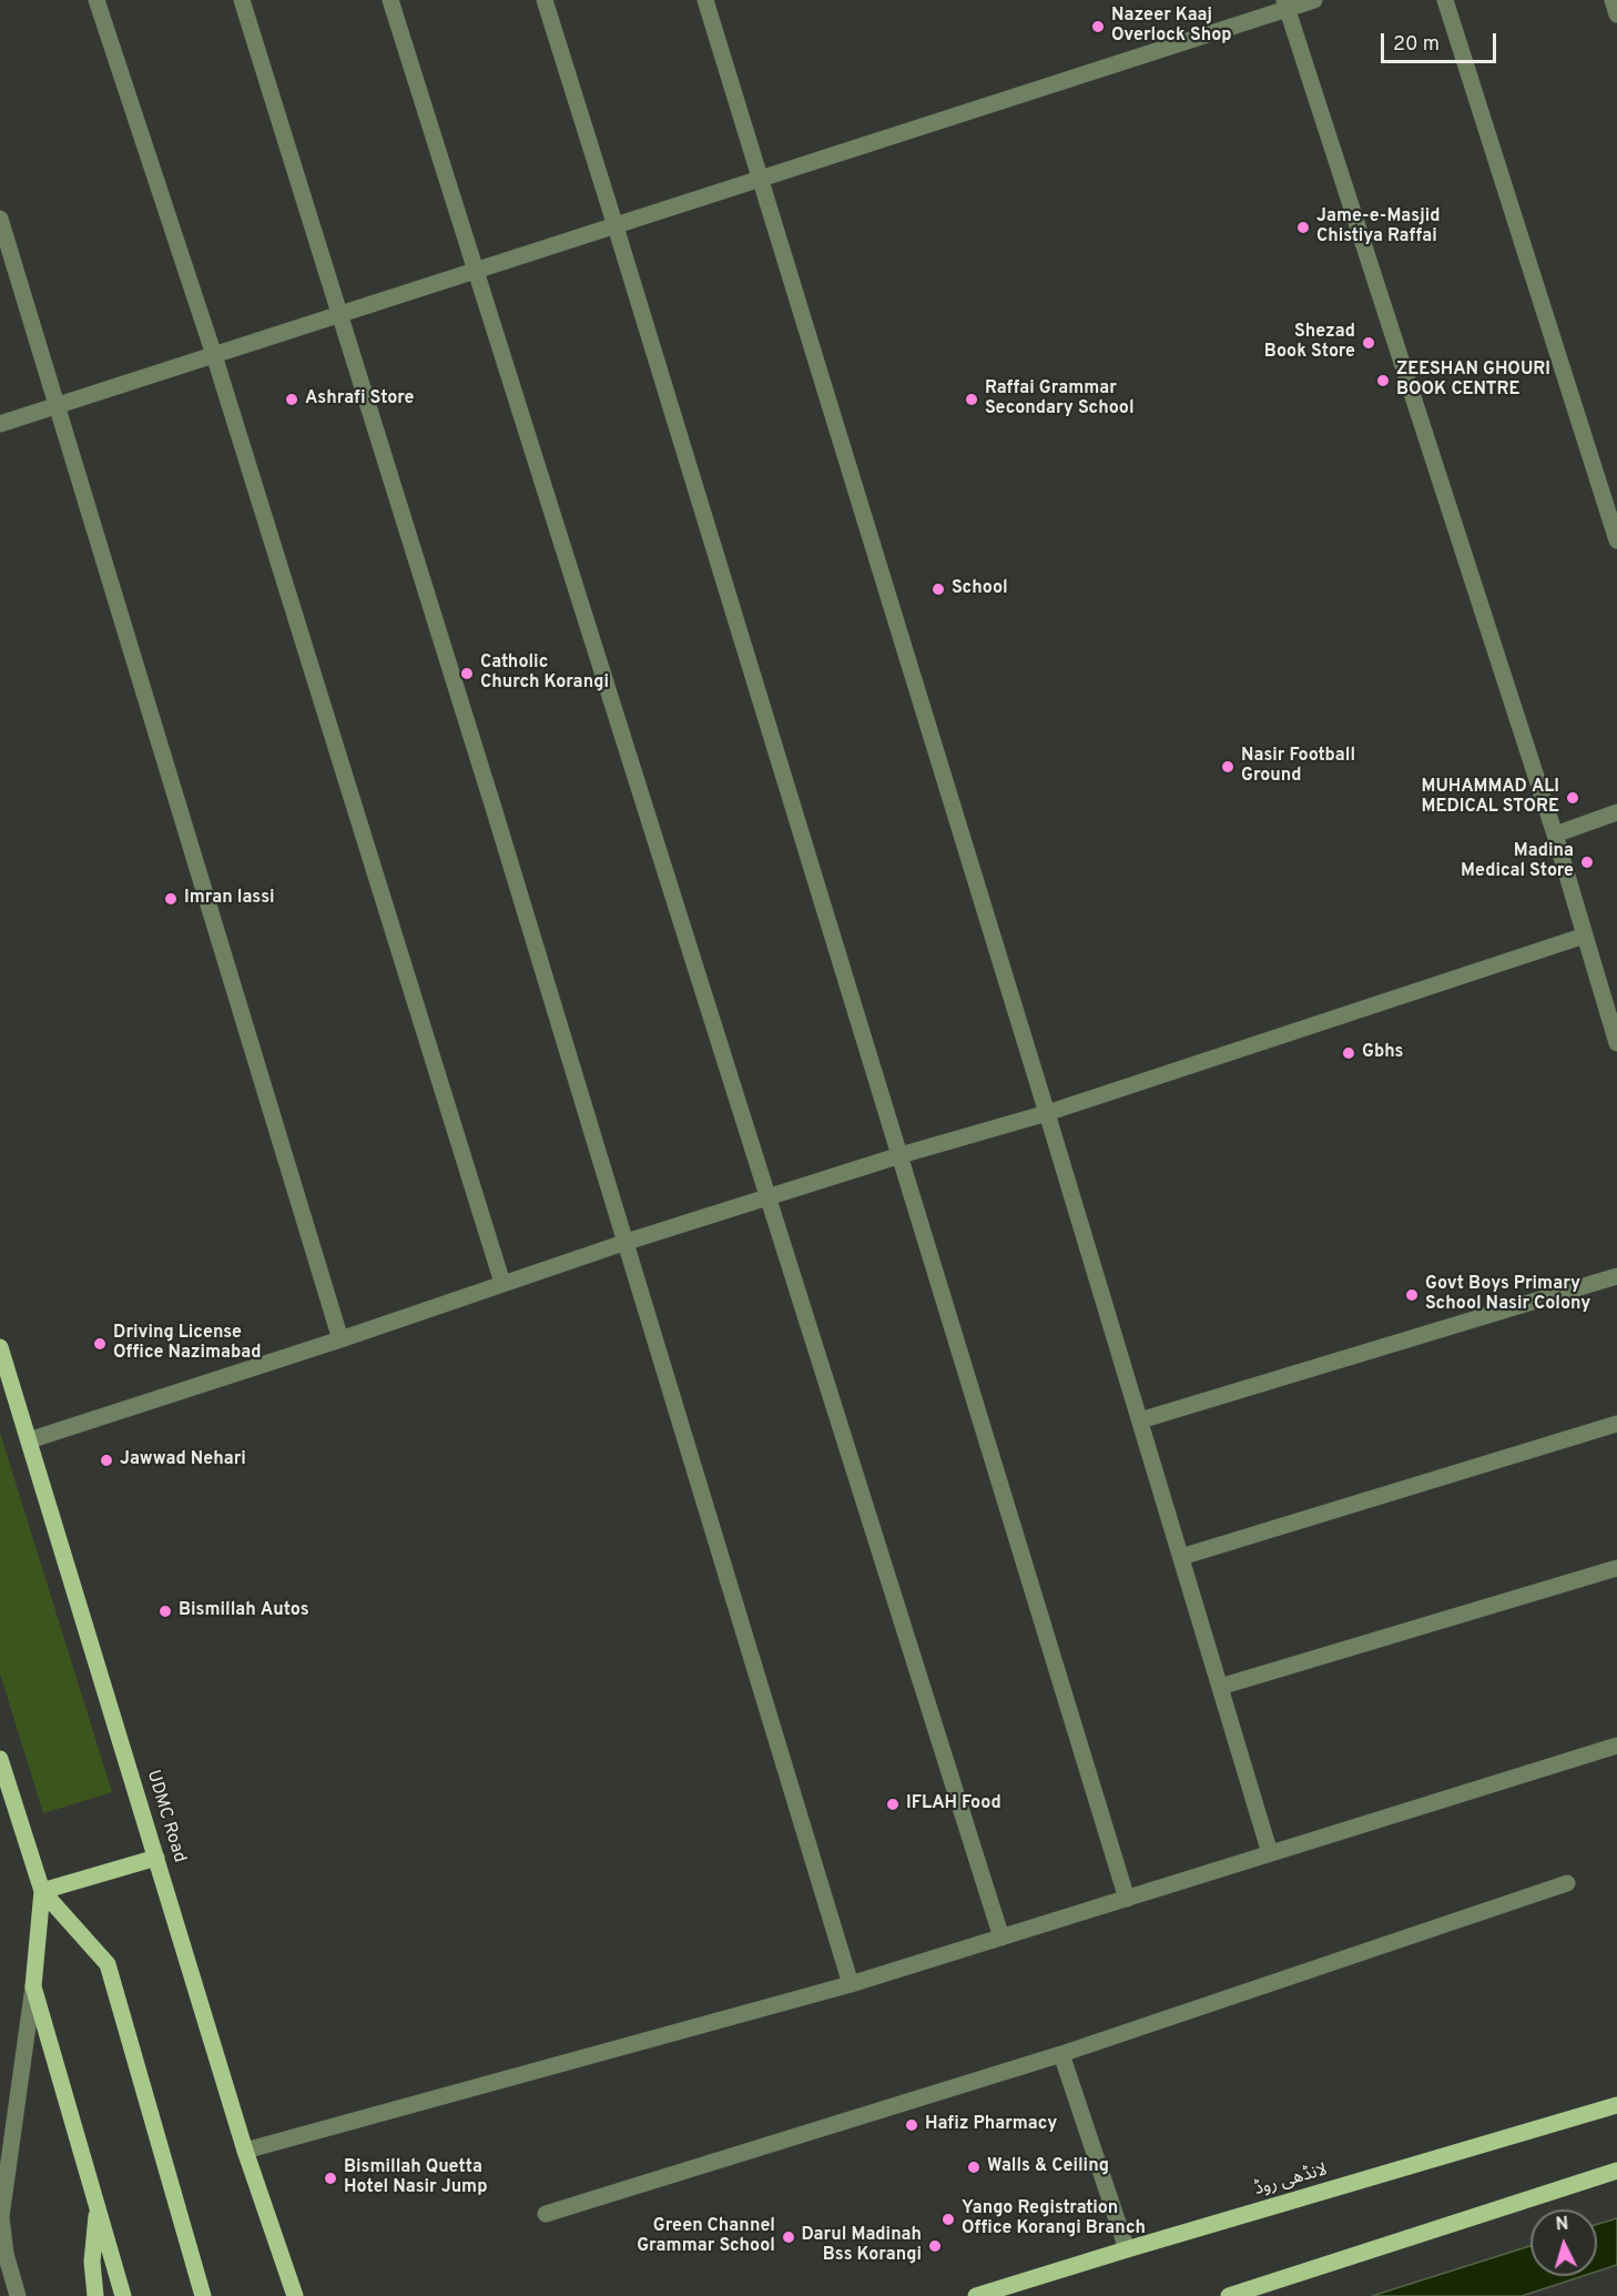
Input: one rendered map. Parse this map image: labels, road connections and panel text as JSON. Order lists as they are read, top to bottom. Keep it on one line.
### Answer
{"streets":{"main road":["UDMC Road","لانڈھی روڈ"]},"places":["Nazeer Kaaj Overlock Shop","Jame-e-Masjid Chistiya Raffai","Shezad Book Store","ZEESHAN GHOURI BOOK CENTRE","Ashrafi Store","Raffai Grammar Secondary School","School","Catholic Church Korangi","Nasir Football Ground","MUHAMMAD ALI MEDICAL STORE","Madina Medical Store","Imran lassi","Gbhs","Govt Boys Primary School Nasir Colony","Driving License Office Nazimabad","Jawwad Nehari","Bismillah Autos","IFLAH Food","Hafiz Pharmacy","Walls & Ceiling","Bismillah Quetta Hotel Nasir Jump","Yango Registration Office Korangi Branch","Green Channel Grammar School","Darul Madinah Bss Korangi"],"scale_bar":"20 m","north":"top"}
